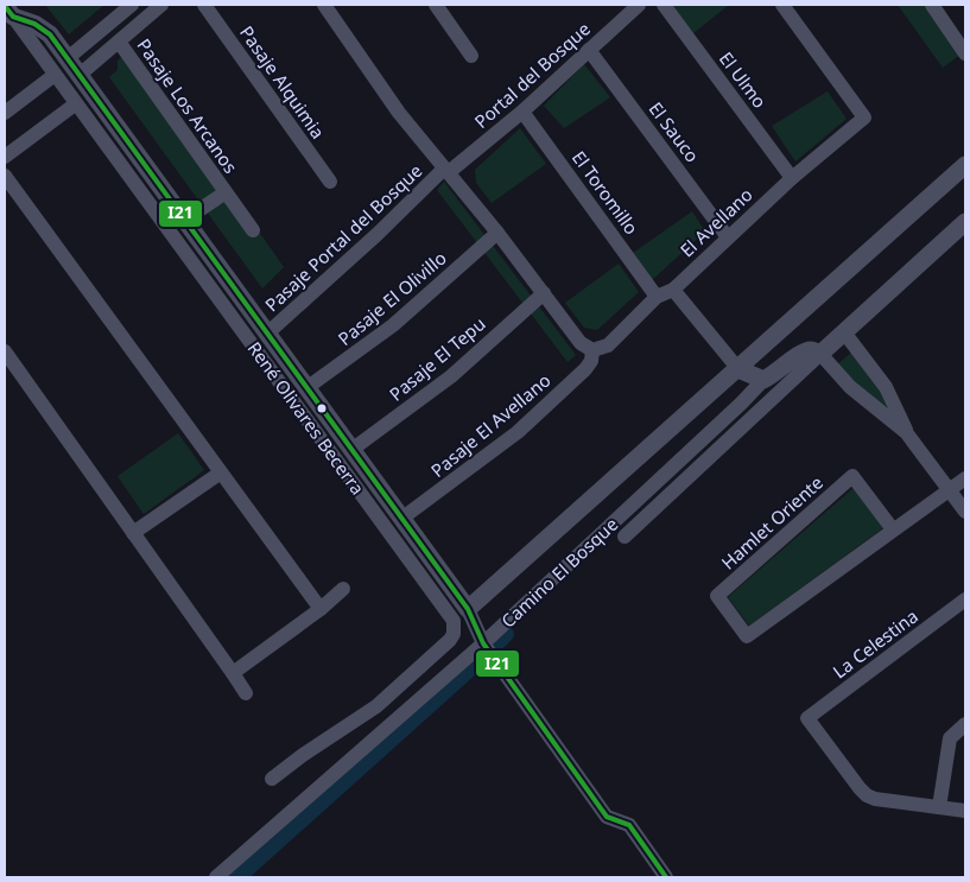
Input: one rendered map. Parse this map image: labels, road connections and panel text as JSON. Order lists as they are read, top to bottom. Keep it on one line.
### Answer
{"streets":{"street":["Portal del Bosque","El Ulmo","Pasaje Alquimia","Pasaje Los Arcanos","El Sauco","El Toromillo","El Avellano","Pasaje Portal del Bosque","Pasaje El Olivillo","Pasaje El Tepu","René Olivares Becerra","Pasaje El Avellano","Hamlet Oriente","Camino El Bosque","La Celestina"]},"crossings":[["Portal del Bosque","El Sauco"],["Portal del Bosque","El Toromillo"],["Portal del Bosque","Pasaje Portal del Bosque"],["El Ulmo","El Avellano"],["El Sauco","El Avellano"],["El Toromillo","El Avellano"],["El Avellano","Pasaje El Avellano"],["Pasaje Portal del Bosque","René Olivares Becerra"],["Pasaje El Olivillo","René Olivares Becerra"],["Pasaje El Tepu","René Olivares Becerra"],["René Olivares Becerra","Pasaje El Avellano"],["René Olivares Becerra","Camino El Bosque"]],"lines":["transit line I21"]}
